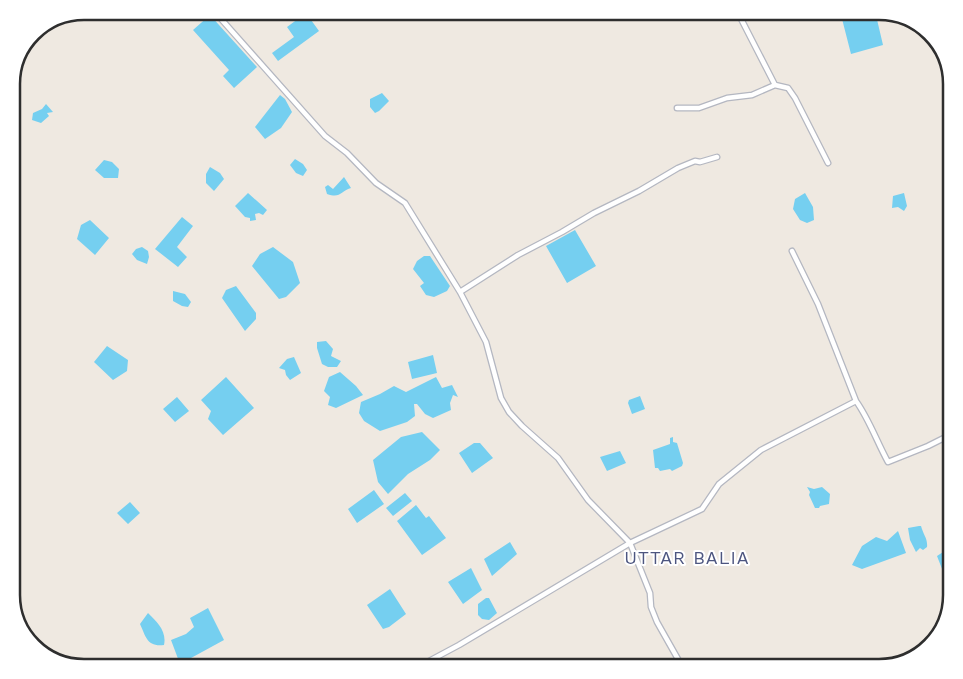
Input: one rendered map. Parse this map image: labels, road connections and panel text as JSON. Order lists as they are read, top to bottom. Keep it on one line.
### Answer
{"districts":["UTTAR BALIA"]}
